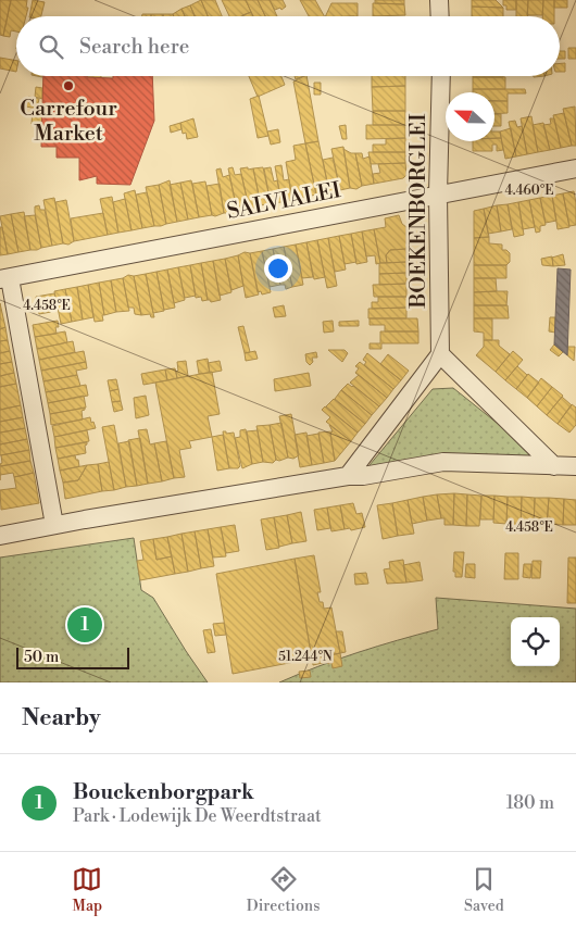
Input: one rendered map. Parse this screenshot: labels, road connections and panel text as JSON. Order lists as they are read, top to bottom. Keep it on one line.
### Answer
{"streets":{"street":["SALVIALEI","BOEKENBORGLEI"]},"crossings":[["SALVIALEI","BOEKENBORGLEI"]],"places":["Carrefour Market"],"scale_bar":"50 m","north":"left","page":{"search":"Search here","pins":"1","scale":"50 m","heading":"Nearby","list":[{"mark":"1","name":"Bouckenborgpark","note":"Park · Lodewijk De Weerdtstraat","value":"180 m"}],"nav":["Map","Directions","Saved"]},"coordinates":["4.460°E","4.458°E","51.244°N"]}
